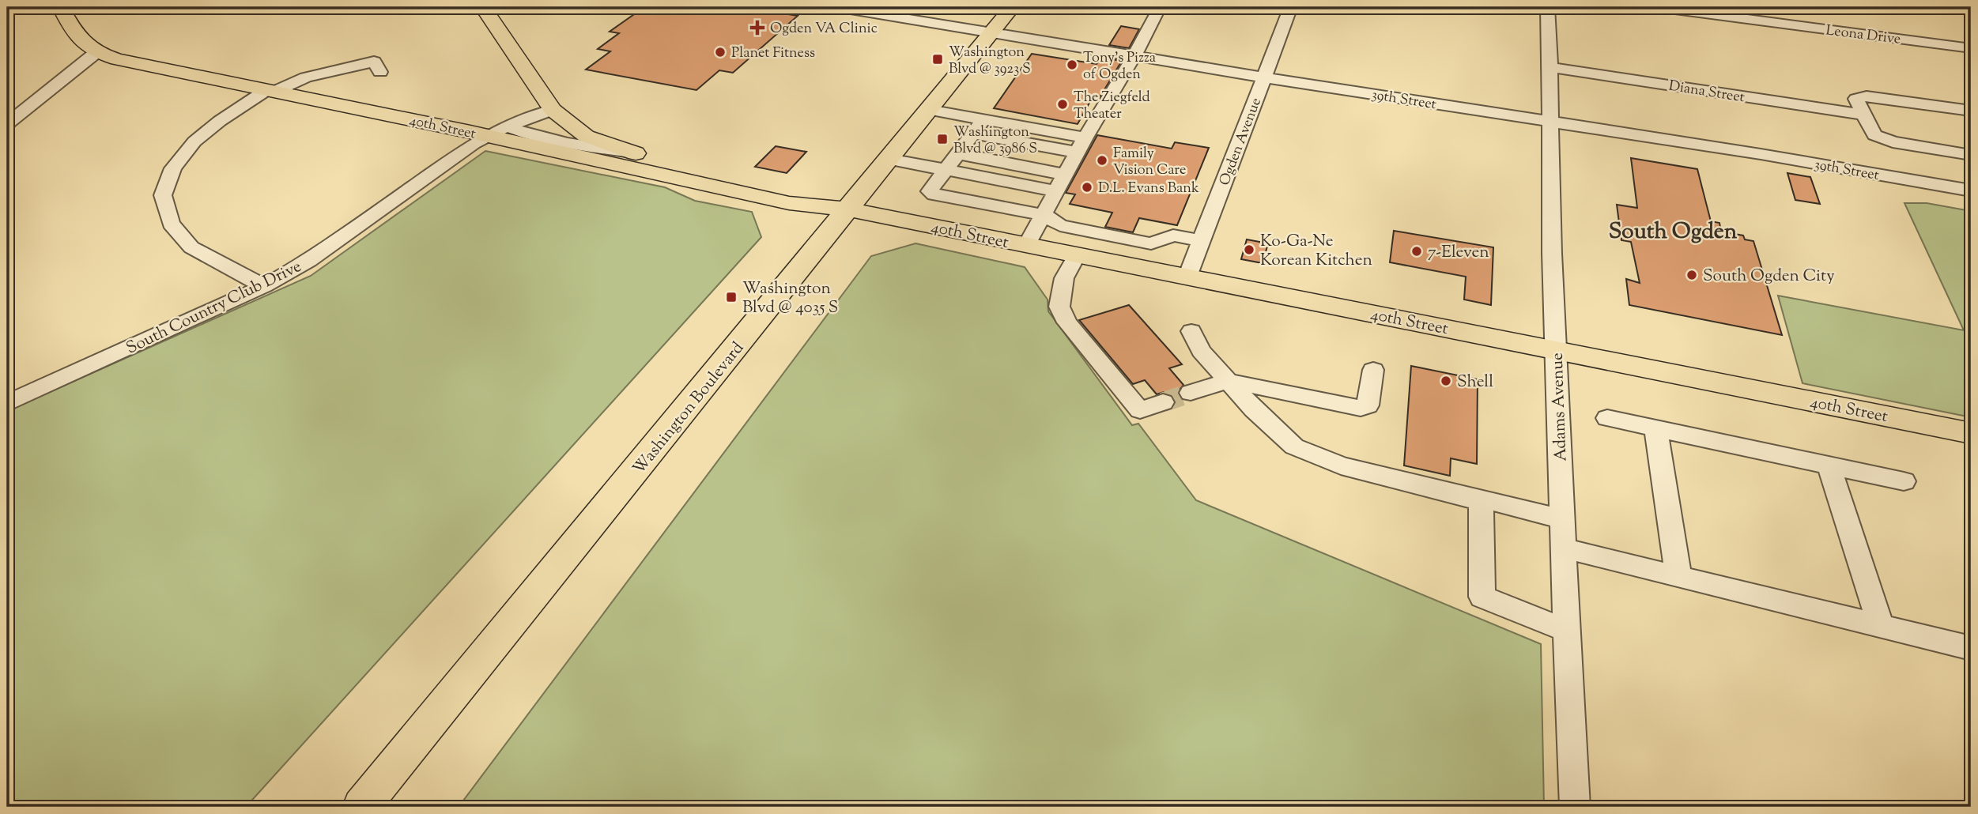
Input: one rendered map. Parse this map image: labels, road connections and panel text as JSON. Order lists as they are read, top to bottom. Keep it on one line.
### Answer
{"streets":{"main road":["40th Street","Washington Boulevard"],"street":["Leona Drive","Diana Street","39th Street","Ogden Avenue","South Country Club Drive","Adams Avenue"]},"crossings":[["Diana Street","Adams Avenue"],["39th Street","Ogden Avenue"],["39th Street","Adams Avenue"],["39th Street","Washington Boulevard"],["40th Street","Ogden Avenue"],["40th Street","South Country Club Drive"],["40th Street","Adams Avenue"],["40th Street","Washington Boulevard"]],"districts":["South Ogden"],"places":{"health":["Ogden VA Clinic"],"other":["Planet Fitness","Tony's Pizza of Ogden","The Ziegfeld Theater","Family Vision Care","D.L. Evans Bank","Ko-Ga-Ne Korean Kitchen","7-Eleven","South Ogden City","Shell"],"transit":["Washington Blvd @ 3923 S","Washington Blvd @ 3986 S","Washington Blvd @ 4035 S"]}}
